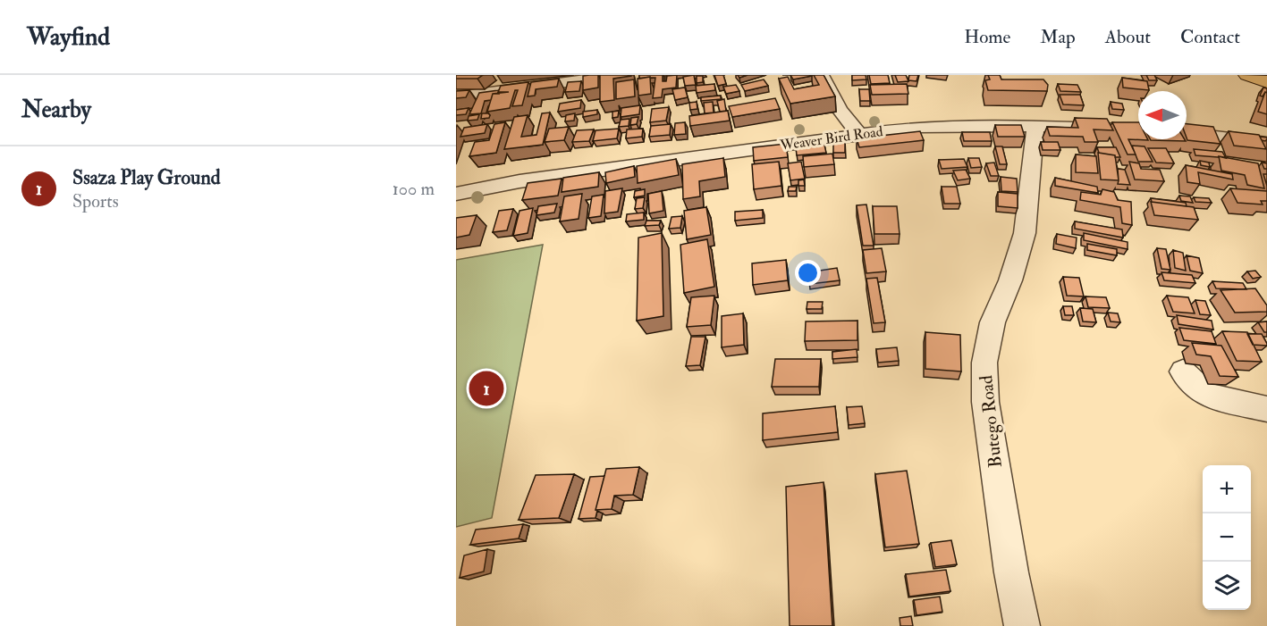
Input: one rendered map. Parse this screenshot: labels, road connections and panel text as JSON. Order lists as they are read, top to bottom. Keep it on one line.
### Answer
{"streets":{"street":["Weaver Bird Road","Butego Road"]},"crossings":[["Weaver Bird Road","Butego Road"]],"north":"left","page":{"header":"Wayfind","nav":["Home","Map","About","Contact"],"heading":"Nearby","list":[{"mark":"1","name":"Ssaza Play Ground","note":"Sports","value":"100 m"}],"pins":"1","map_buttons":["+","−"]}}
